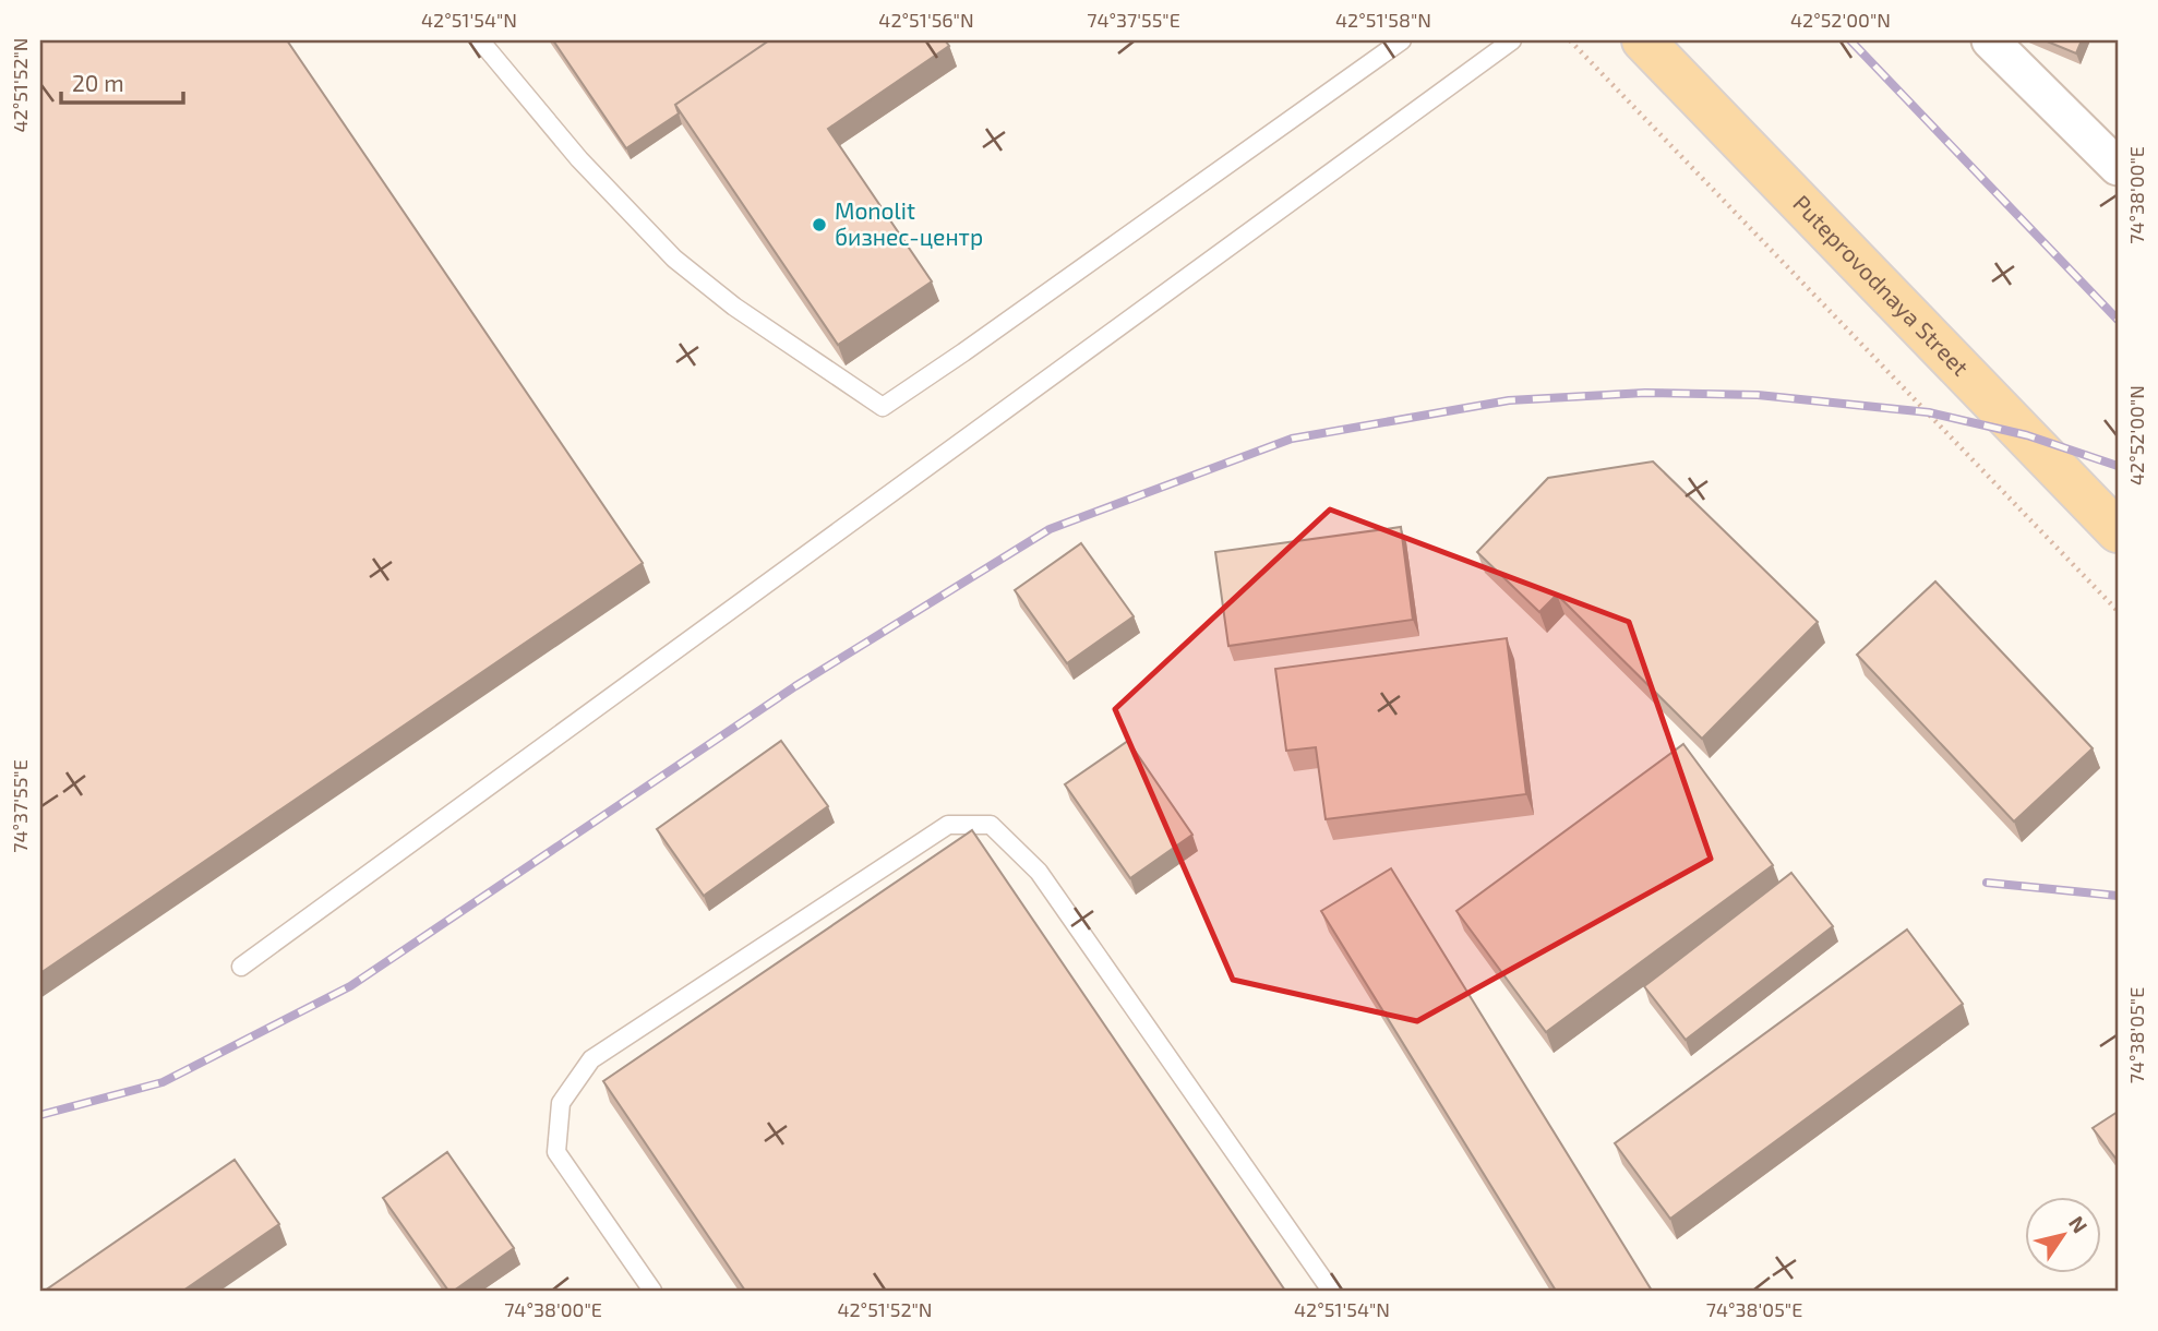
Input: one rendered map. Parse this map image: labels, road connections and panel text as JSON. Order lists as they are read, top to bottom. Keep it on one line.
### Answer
{"streets":{"main road":["Puteprovodnaya Street"]},"places":["Monolit бизнес-центр"],"scale_bar":"20 m","north":"top right","coordinates":["42°51'54\"N","42°51'56\"N","74°37'55\"E","42°51'58\"N","42°52'00\"N","42°51'52\"N","74°38'00\"E","74°38'05\"E"]}
